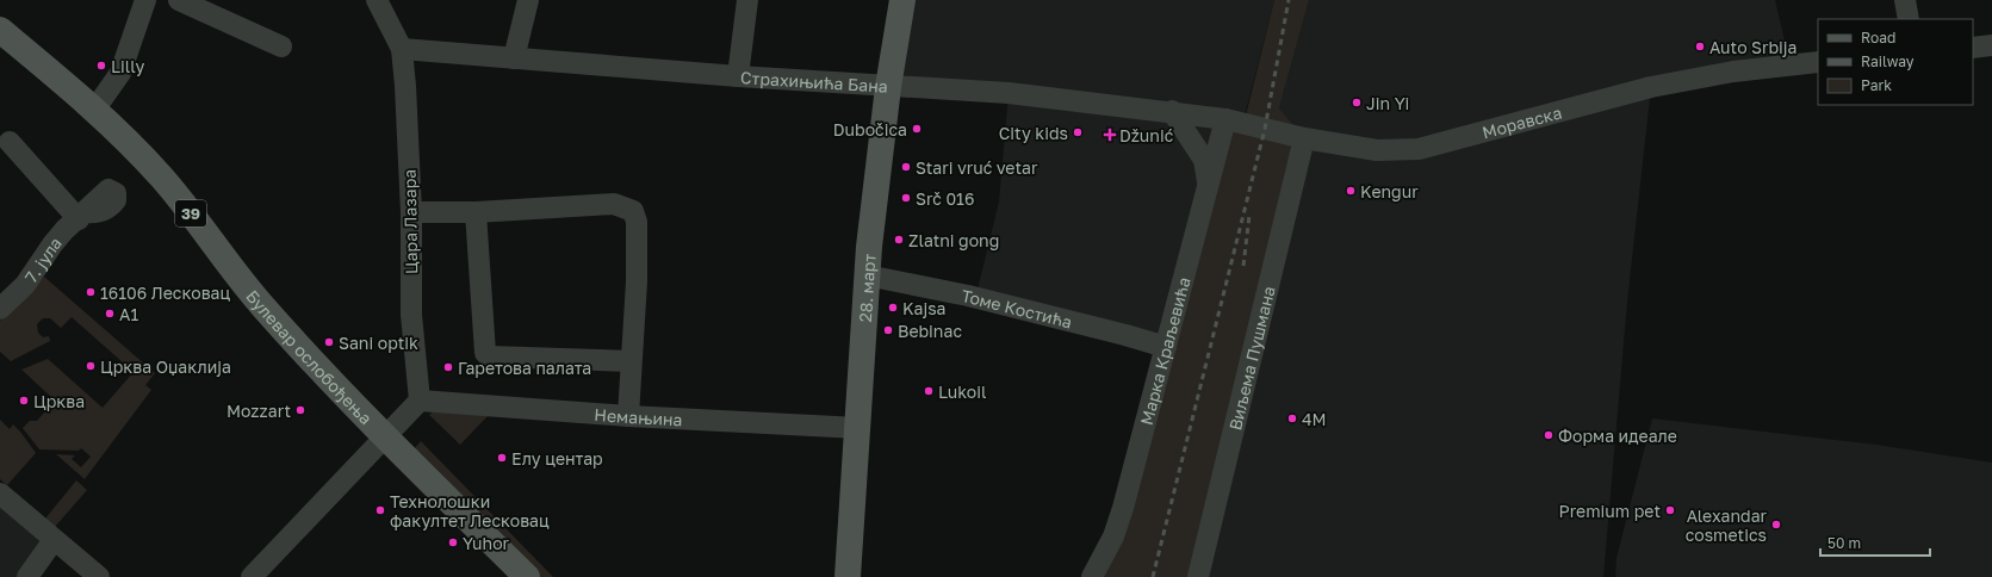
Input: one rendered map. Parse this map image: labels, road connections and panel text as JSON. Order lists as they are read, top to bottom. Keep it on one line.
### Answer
{"streets":{"main road":["39","28. март","Булевар ослобођења"],"street":["Страхињића Бана","Моравска","Цара Лазара","7. јула","Томе Костића","Марка Краљевића","Виљема Пушмана","Немањина"]},"crossings":[["Страхињића Бана","Моравска"],["Страхињића Бана","Цара Лазара"],["Страхињића Бана","28. март"],["Страхињића Бана","Марка Краљевића"],["Моравска","Марка Краљевића"],["Моравска","Виљема Пушмана"],["Цара Лазара","Немањина"],["28. март","Томе Костића"],["28. март","Немањина"],["Томе Костића","Марка Краљевића"]],"places":{"other":["Auto Srbija","Lilly","Jin Yi","Dubočica","City kids","Stari vruć vetar","Kengur","Srč 016","Zlatni gong","16106 Лесковац","Kajsa","A1","Bebinac","Sani optik","Црква Оџаклија","Гаретова палата","Lukoil","Црква","Mozzart","4M","Форма идеале","Елу центар","Технолошки факултет Лесковац","Premium pet","Alexandar cosmetics","Yuhor"],"health":["Džunić"]},"legend":["Road","Railway","Park"],"scale_bar":"50 m"}
